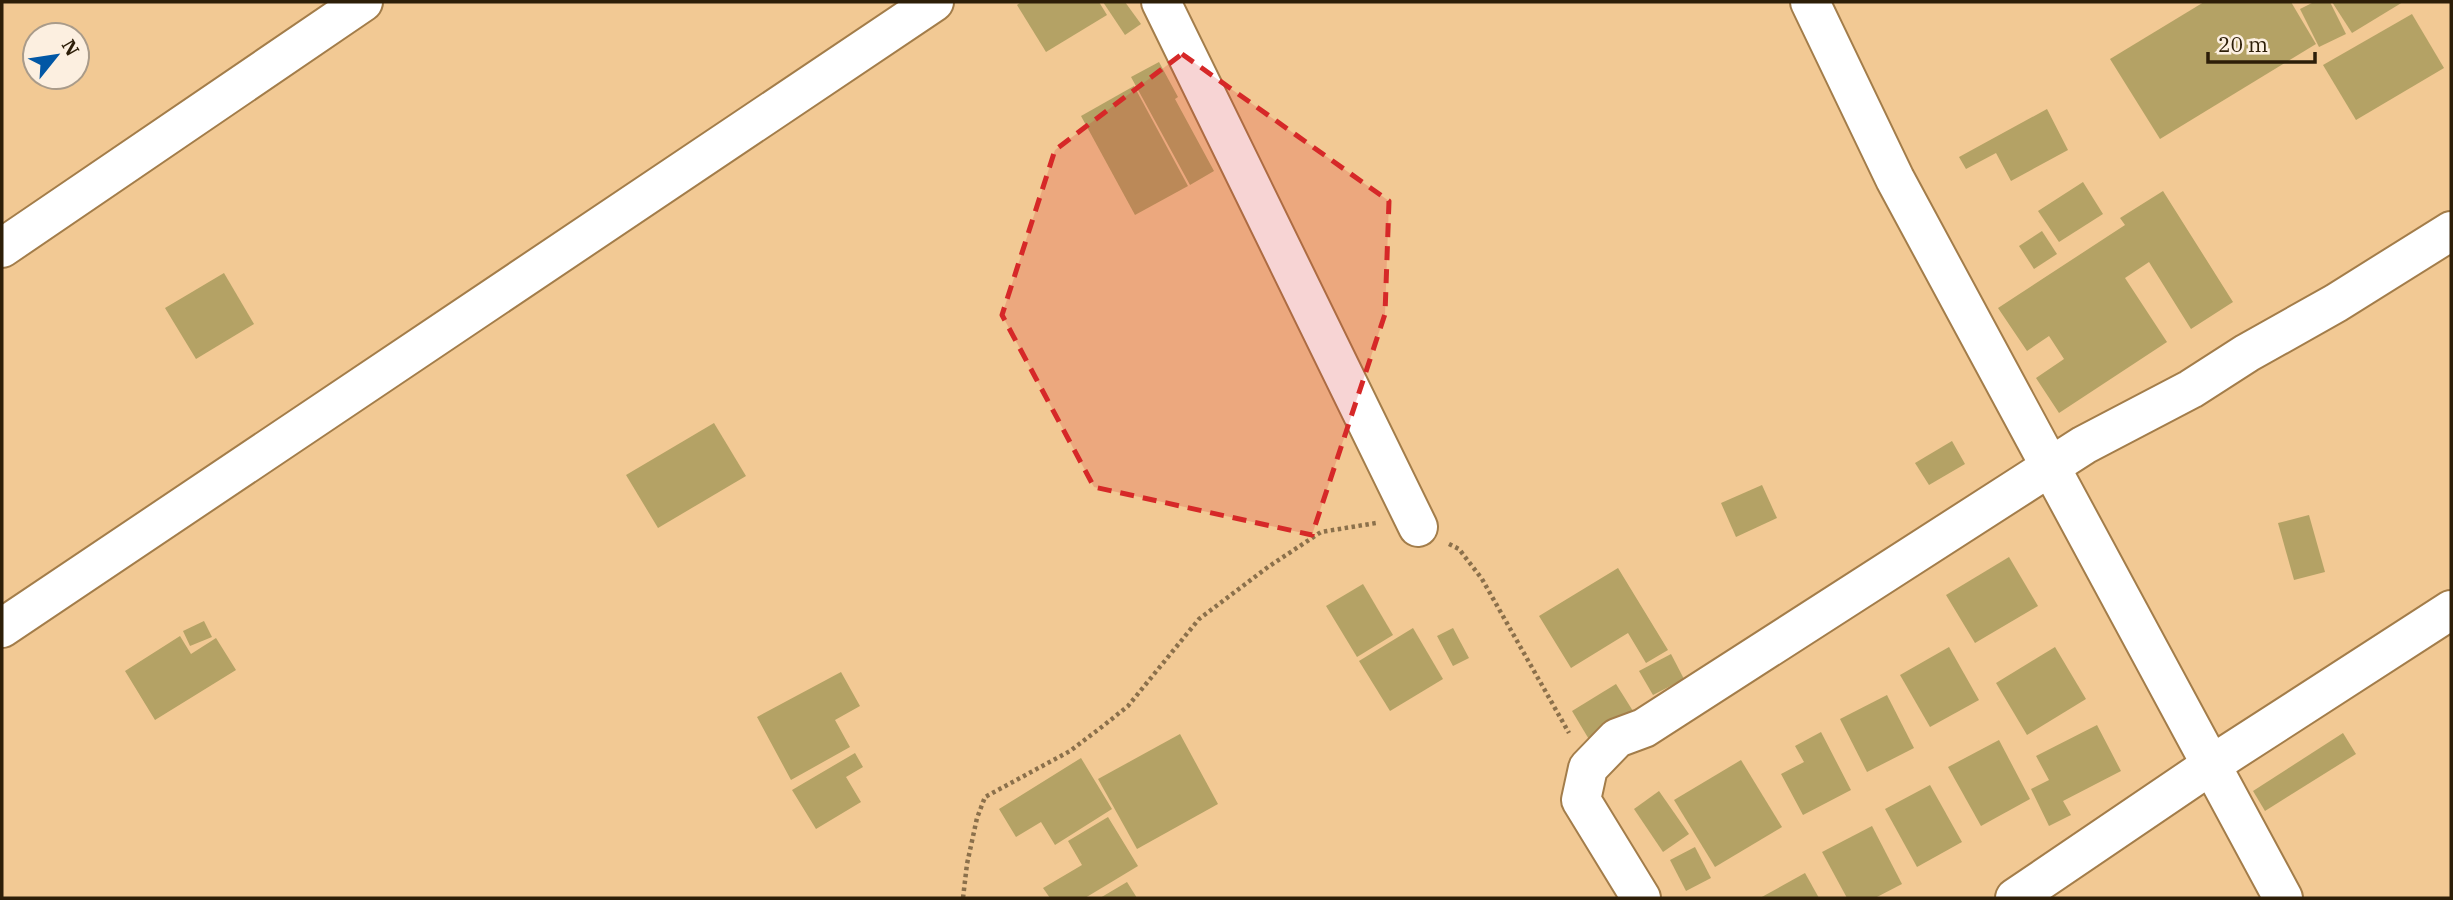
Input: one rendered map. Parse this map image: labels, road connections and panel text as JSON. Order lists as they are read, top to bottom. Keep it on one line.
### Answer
{"scale_bar":"20 m","north":"top right"}
